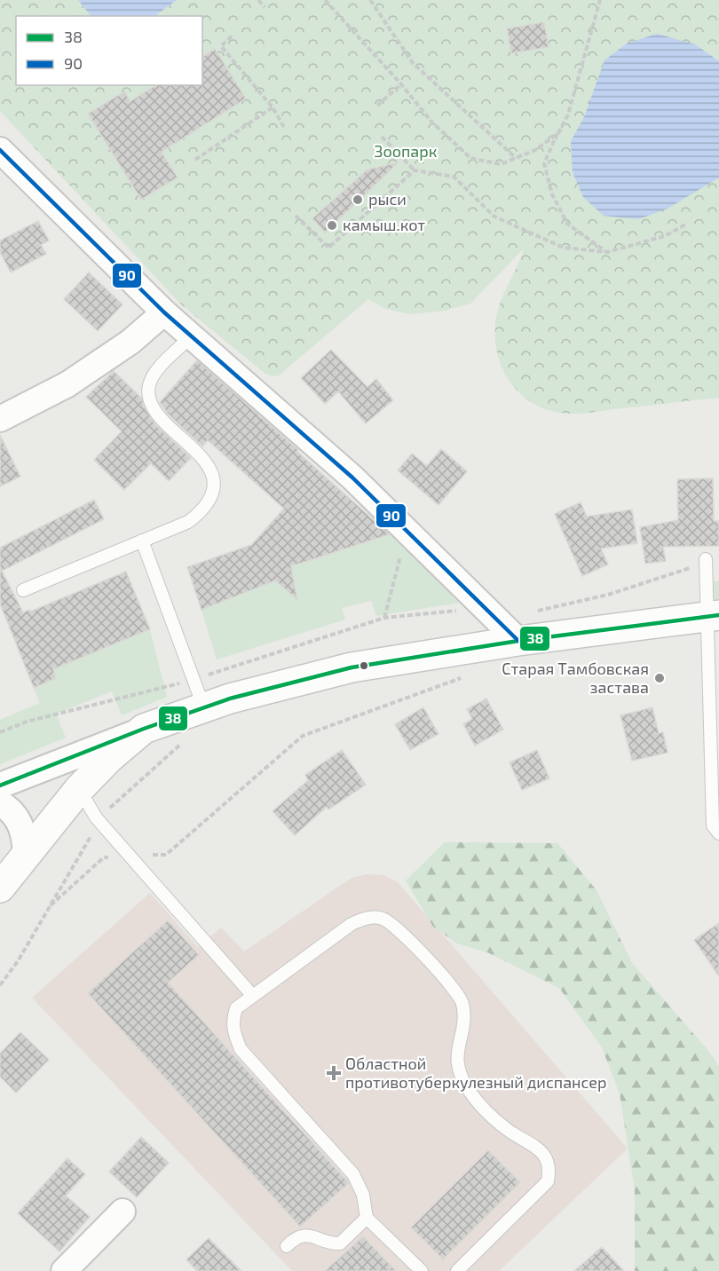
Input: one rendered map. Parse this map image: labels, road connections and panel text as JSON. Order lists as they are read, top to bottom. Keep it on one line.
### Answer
{"parks":["Зоопарк"],"places":{"other":["рыси","камыш.кот","Старая Тамбовская застава"],"health":["Областной противотуберкулезный диспансер"]},"lines":["transit line 90","transit line 38"],"legend":["38","90"]}
